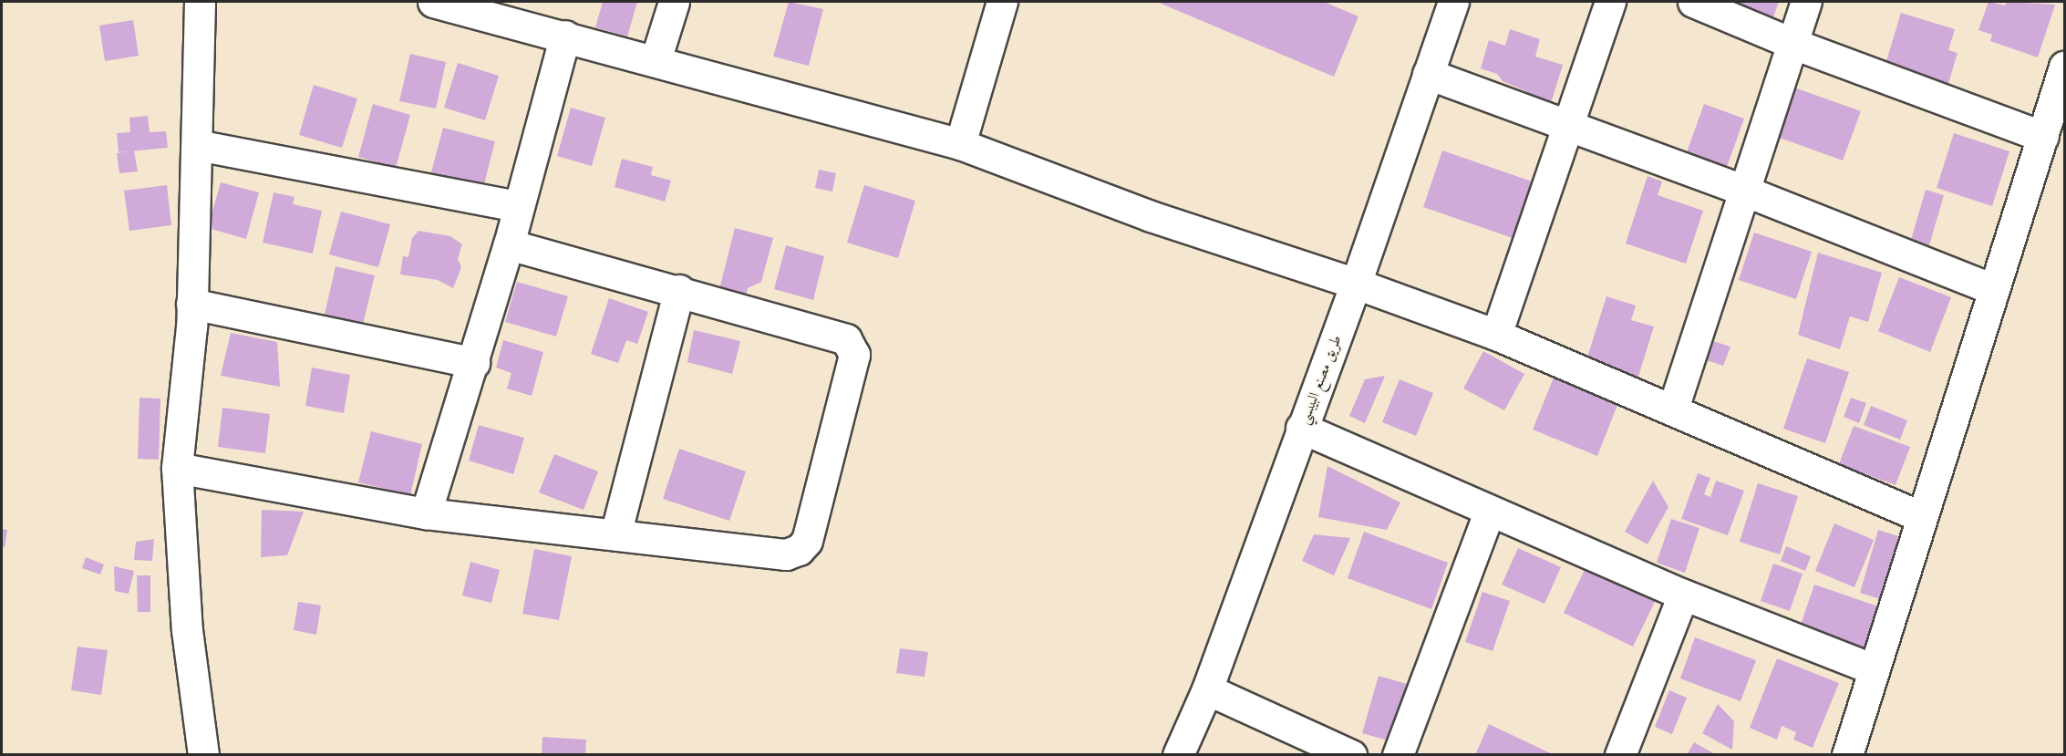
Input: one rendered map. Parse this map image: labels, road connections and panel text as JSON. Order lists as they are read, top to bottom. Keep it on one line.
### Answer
{"streets":{"street":["طريق مصنع البيبسي"]}}
